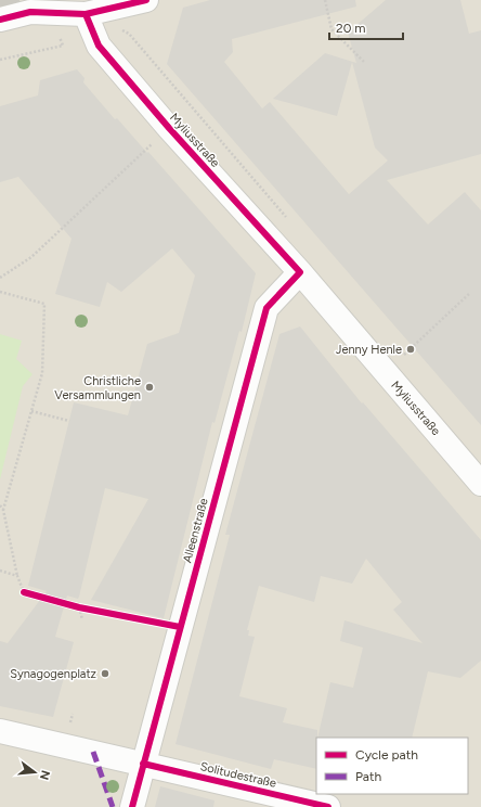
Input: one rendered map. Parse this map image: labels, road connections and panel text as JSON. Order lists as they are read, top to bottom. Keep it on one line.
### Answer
{"streets":{"street":["Myliusstraße","Alleenstraße","Solitudestraße"]},"crossings":[["Myliusstraße","Alleenstraße"],["Alleenstraße","Solitudestraße"]],"places":["Jenny Henle","Christliche Versammlungen","Synagogenplatz"],"legend":["Cycle path","Path"],"scale_bar":"20 m","north":"right"}
